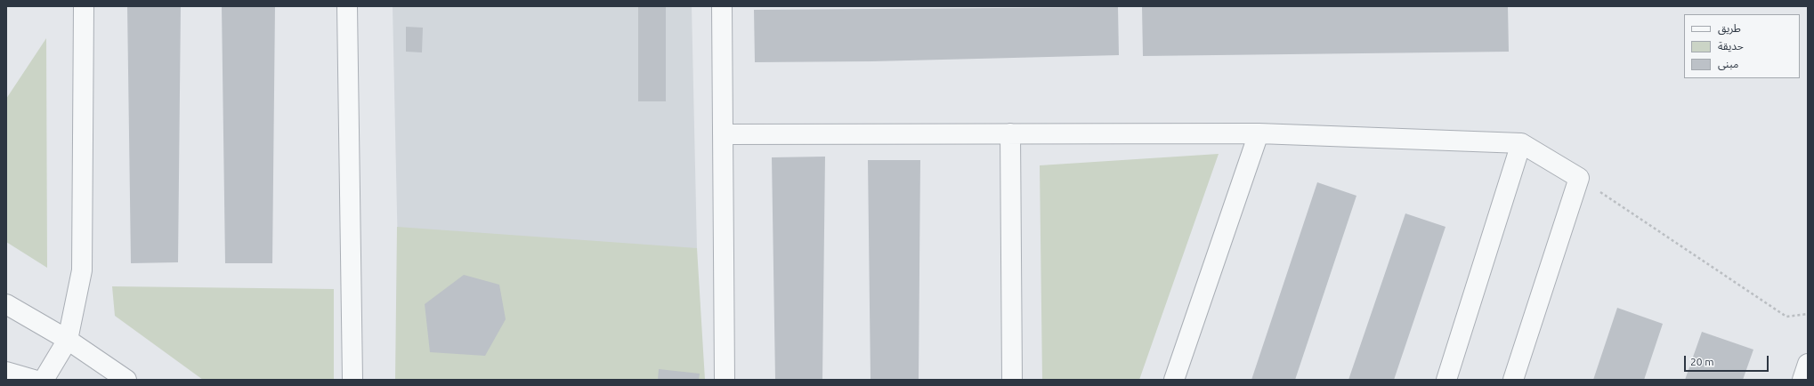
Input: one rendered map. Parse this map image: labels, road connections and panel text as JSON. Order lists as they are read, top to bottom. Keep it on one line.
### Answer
{"legend":["طريق","حديقة","مبنى"],"scale_bar":"20 m"}
